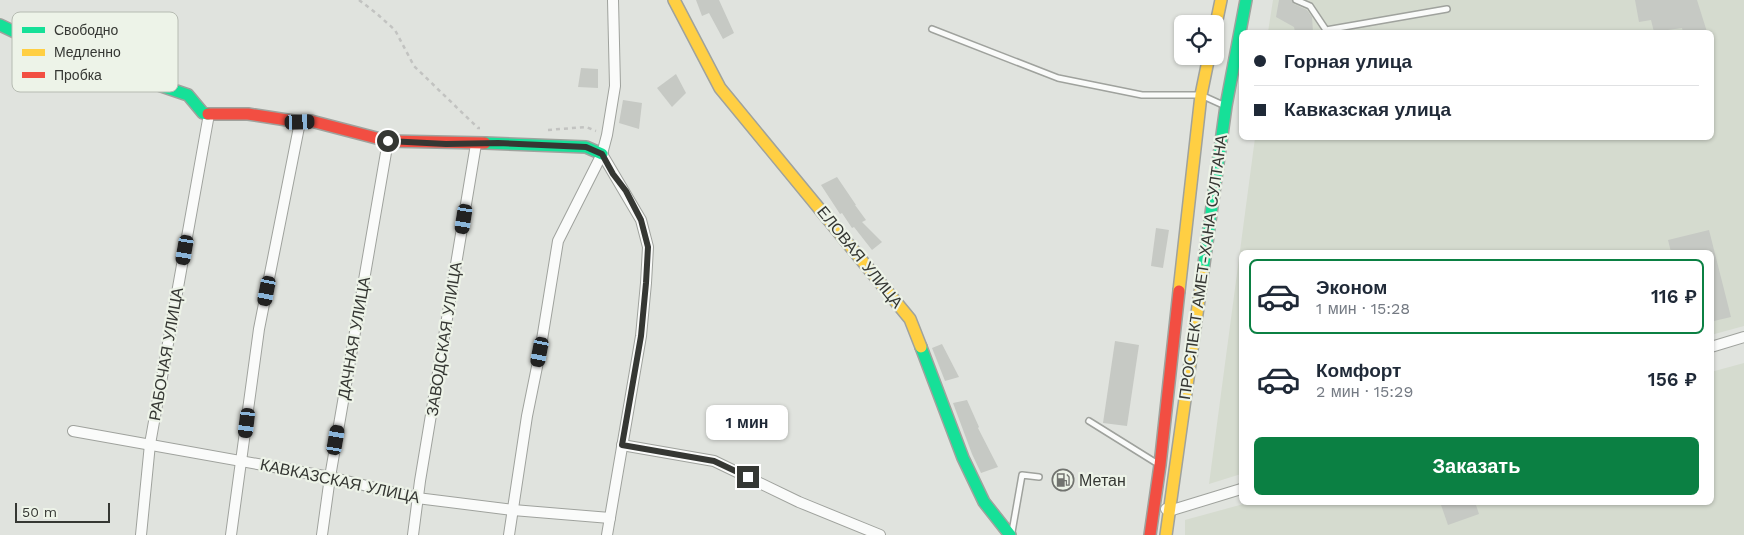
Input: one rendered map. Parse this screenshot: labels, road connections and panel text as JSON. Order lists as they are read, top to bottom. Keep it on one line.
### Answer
{"streets":{"street":["ЕЛОВАЯ УЛИЦА","ПРОСПЕКТ АМЕТ-ХАНА СУЛТАНА","ДАЧНАЯ УЛИЦА","ЗАВОДСКАЯ УЛИЦА","РАБОЧАЯ УЛИЦА","КАВКАЗСКАЯ УЛИЦА"]},"crossings":[["ДАЧНАЯ УЛИЦА","КАВКАЗСКАЯ УЛИЦА"],["ЗАВОДСКАЯ УЛИЦА","КАВКАЗСКАЯ УЛИЦА"],["РАБОЧАЯ УЛИЦА","КАВКАЗСКАЯ УЛИЦА"]],"places":{"fuel station":["Метан"]},"legend":["Свободно","Медленно","Пробка"],"scale_bar":"50 m","page":{"banner":["Горная улица","Кавказская улица"],"list":[{"name":"Эконом","note":"1 мин · 15:28","value":"116 ₽"},{"name":"Комфорт","note":"2 мин · 15:29","value":"156 ₽"}],"bubble":"1 мин","buttons":"Заказать","scale":"50 m"}}
